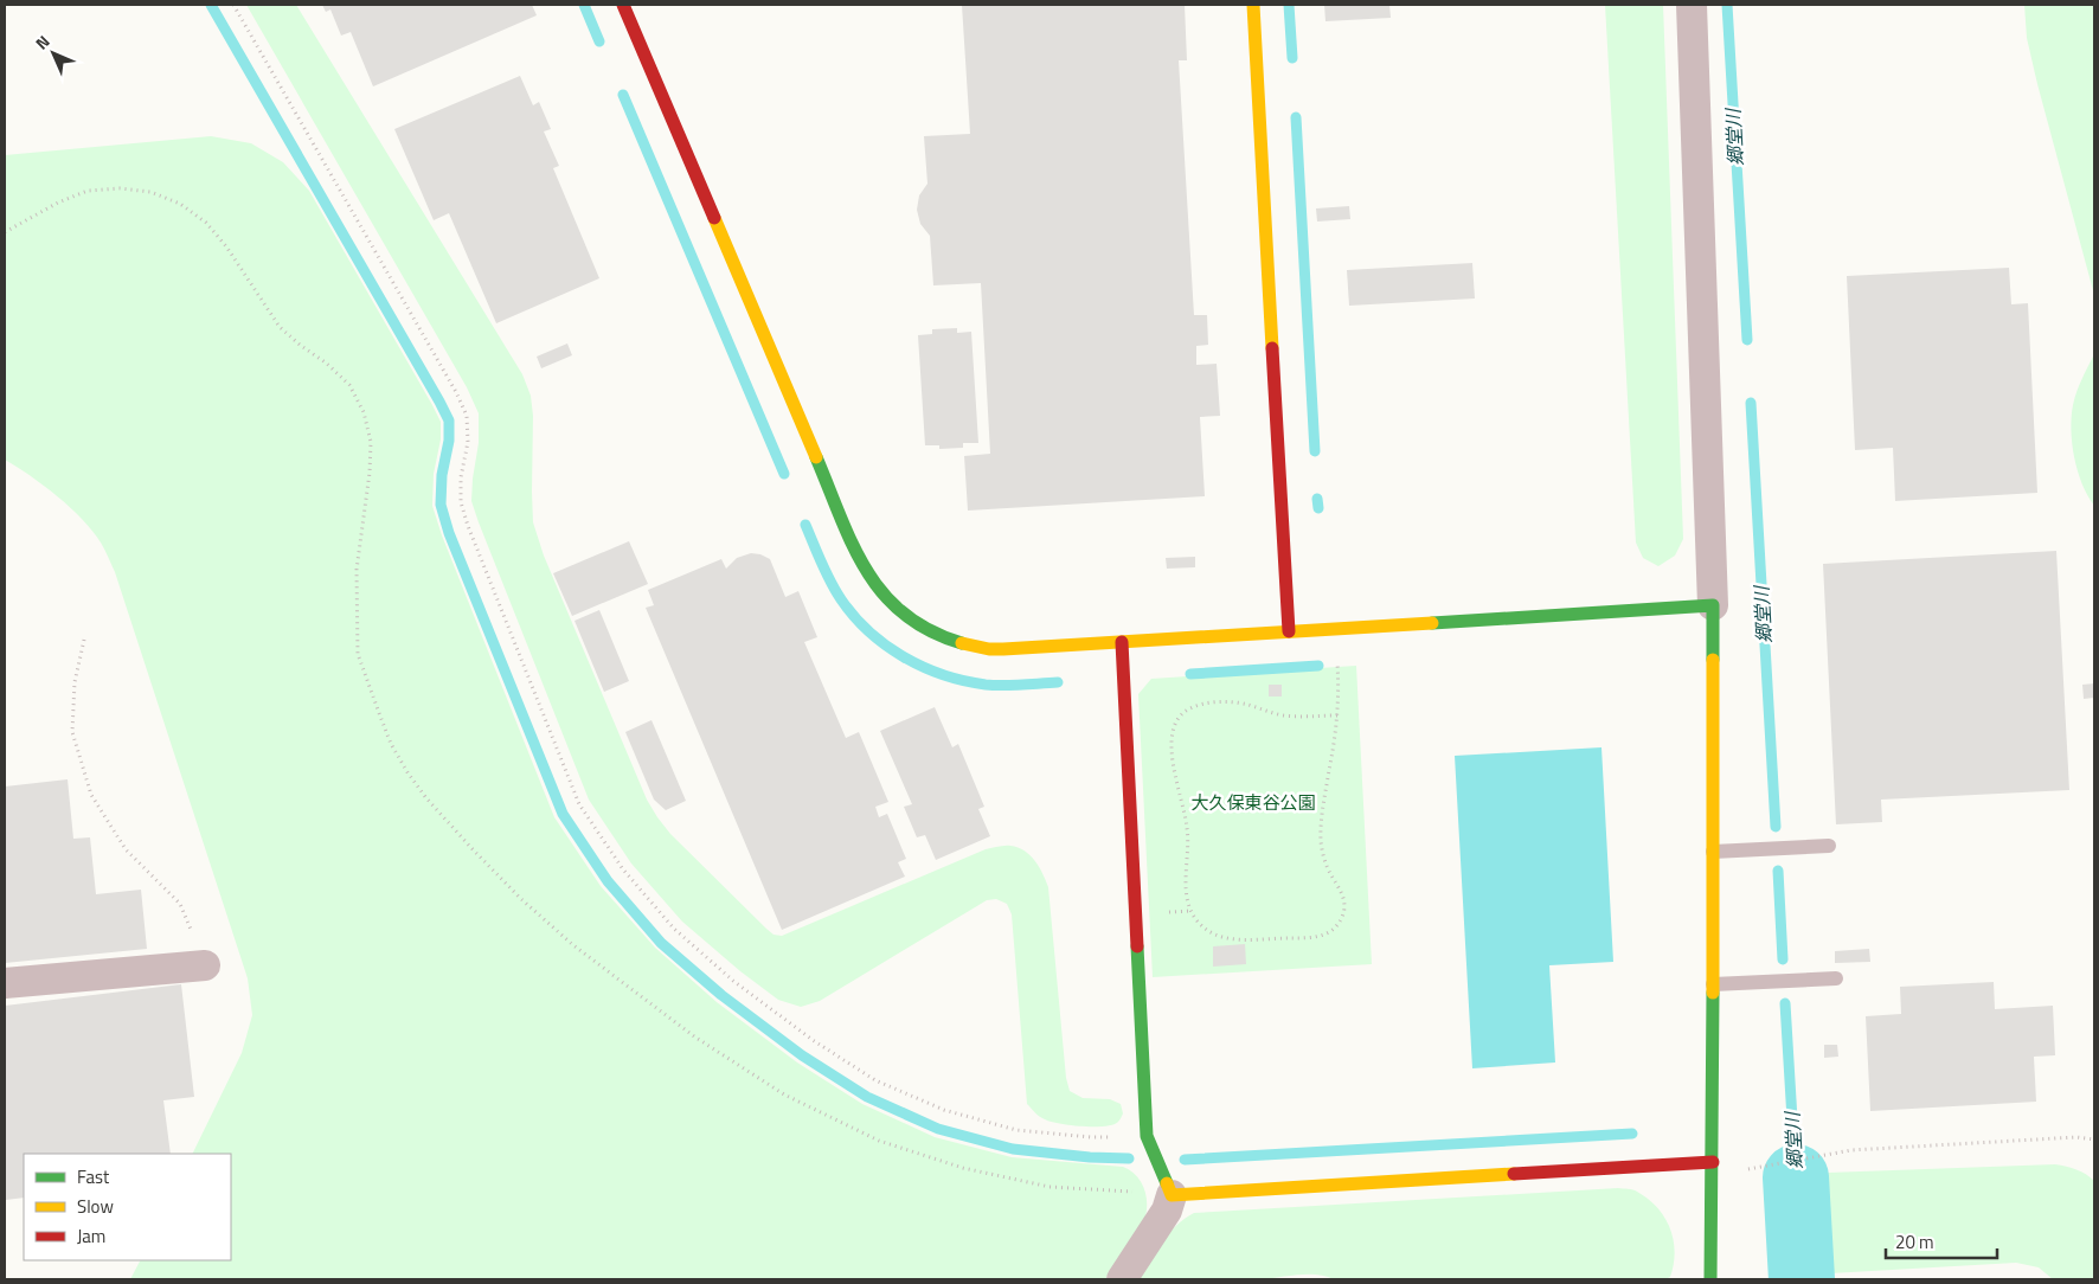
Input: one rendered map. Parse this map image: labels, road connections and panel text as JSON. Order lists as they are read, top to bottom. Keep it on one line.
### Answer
{"water":["郷堂川"],"parks":["大久保東谷公園"],"legend":["Fast","Slow","Jam"],"scale_bar":"20 m","north":"top left"}
